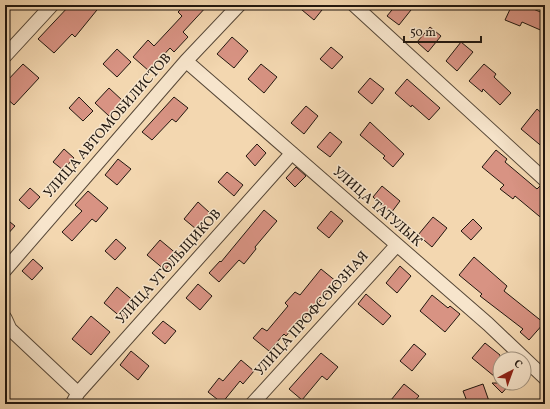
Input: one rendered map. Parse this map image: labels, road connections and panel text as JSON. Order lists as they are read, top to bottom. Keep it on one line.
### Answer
{"streets":{"street":["УЛИЦА АВТОМОБИЛИСТОВ","УЛИЦА ТАТУЛЫК","УЛИЦА УГОЛЬЩИКОВ","УЛИЦА ПРОФСОЮЗНАЯ"]},"crossings":[["УЛИЦА АВТОМОБИЛИСТОВ","УЛИЦА ТАТУЛЫК"],["УЛИЦА ТАТУЛЫК","УЛИЦА УГОЛЬЩИКОВ"],["УЛИЦА ТАТУЛЫК","УЛИЦА ПРОФСОЮЗНАЯ"]],"scale_bar":"50 m","north":"top right"}
